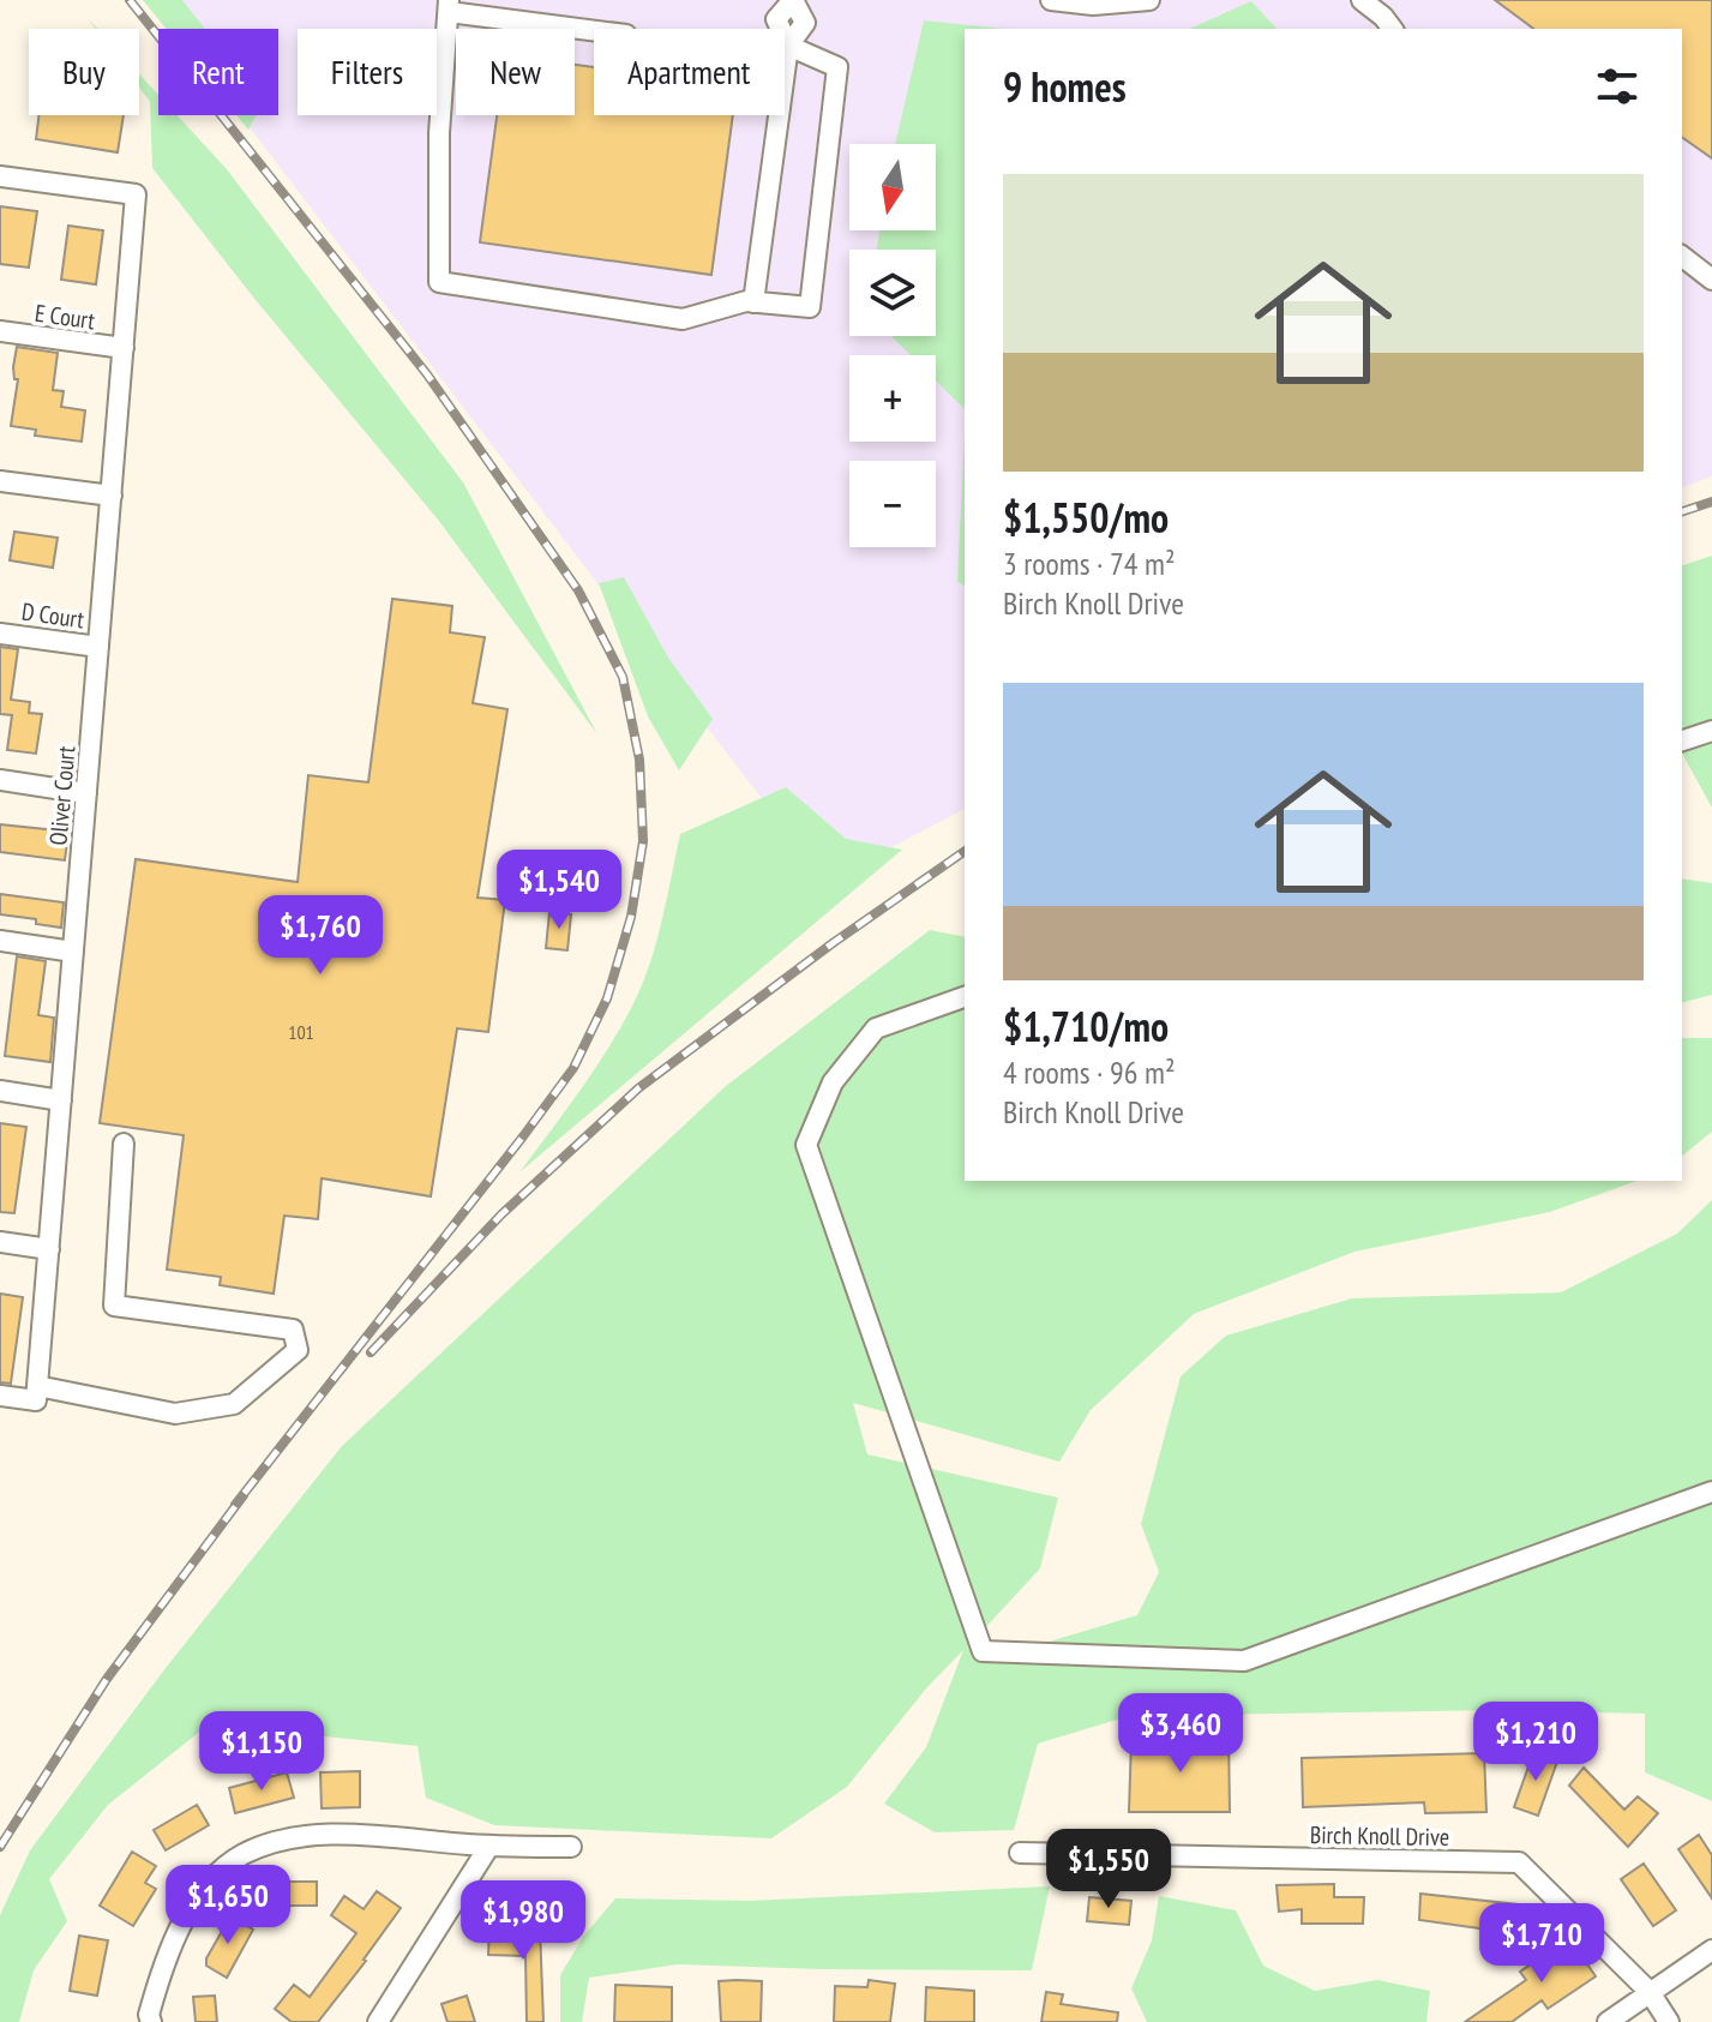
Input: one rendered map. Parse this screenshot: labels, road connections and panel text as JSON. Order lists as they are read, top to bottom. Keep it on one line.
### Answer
{"streets":{"street":["E Court","D Court","Oliver Court","Birch Knoll Drive"]},"crossings":[["E Court","Oliver Court"],["D Court","Oliver Court"]],"house_numbers":["101"],"north":"bottom","page":{"chip":["Buy","Rent","Filters","New","Apartment"],"heading":"9 homes","map_buttons":["+","−"],"list":[{"name":"$1,550/mo","note":"3 rooms · 74 m² · Birch Knoll Drive"},{"name":"$1,710/mo","note":"4 rooms · 96 m² · Birch Knoll Drive"}],"price":["$1,540","$1,760","$3,460","$1,210","$1,150","$1,550","$1,650","$1,980","$1,710"]}}
